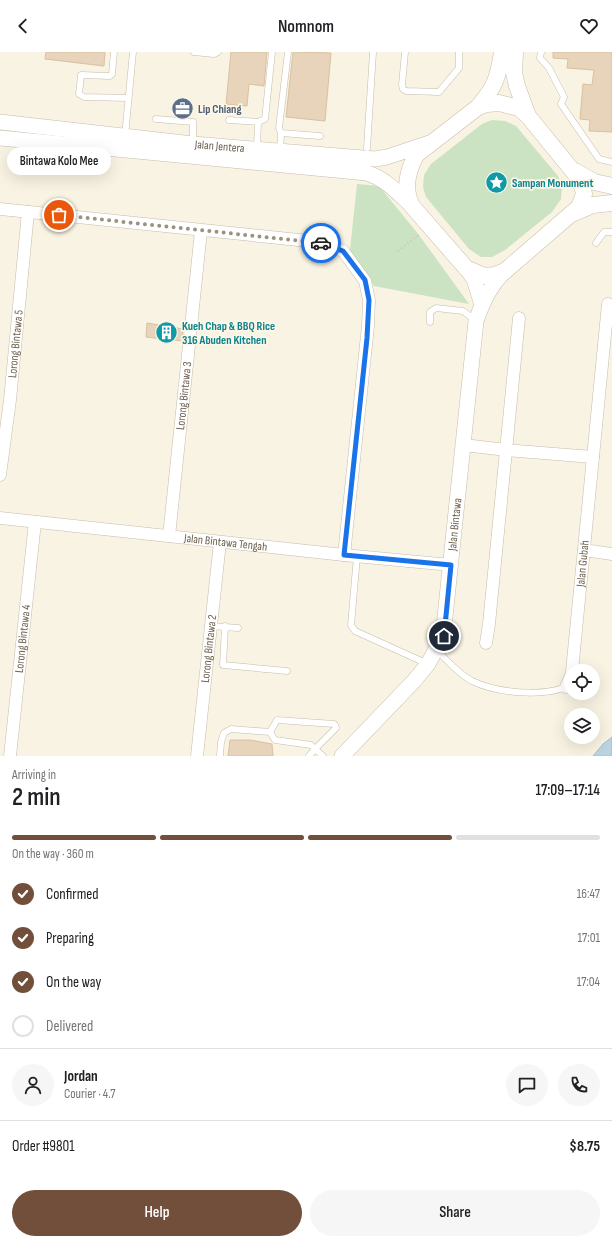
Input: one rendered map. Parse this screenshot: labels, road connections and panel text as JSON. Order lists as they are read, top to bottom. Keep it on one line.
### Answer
{"streets":{"street":["Jalan Jentera","Lorong Bintawa 5","Lorong Bintawa 3","Jalan Bintawa","Jalan Bintawa Tengah","Jalan Gubah","Lorong Bintawa 4","Lorong Bintawa 2"]},"crossings":[["Lorong Bintawa 3","Jalan Bintawa Tengah"],["Jalan Bintawa","Jalan Bintawa Tengah"],["Jalan Bintawa Tengah","Lorong Bintawa 4"],["Jalan Bintawa Tengah","Lorong Bintawa 2"]],"places":{"office":["Lip Chiang"],"place":["Sampan Monument"],"other":["Bintawa Kolo Mee"],"building":["Kueh Chap & BBQ Rice 316 Abuden Kitchen"]},"page":{"header":"Nomnom","bubble":"Bintawa Kolo Mee","heading":["2 min","Arriving in","17:09–17:14"],"panel":["Jordan","Courier · 4.7","Order #9801","$8.75"],"bar":"On the way · 360 m","list":[["Confirmed","16:47"],["Preparing","17:01"],["On the way","17:04"],"Delivered"],"buttons":["Help","Share"]}}
